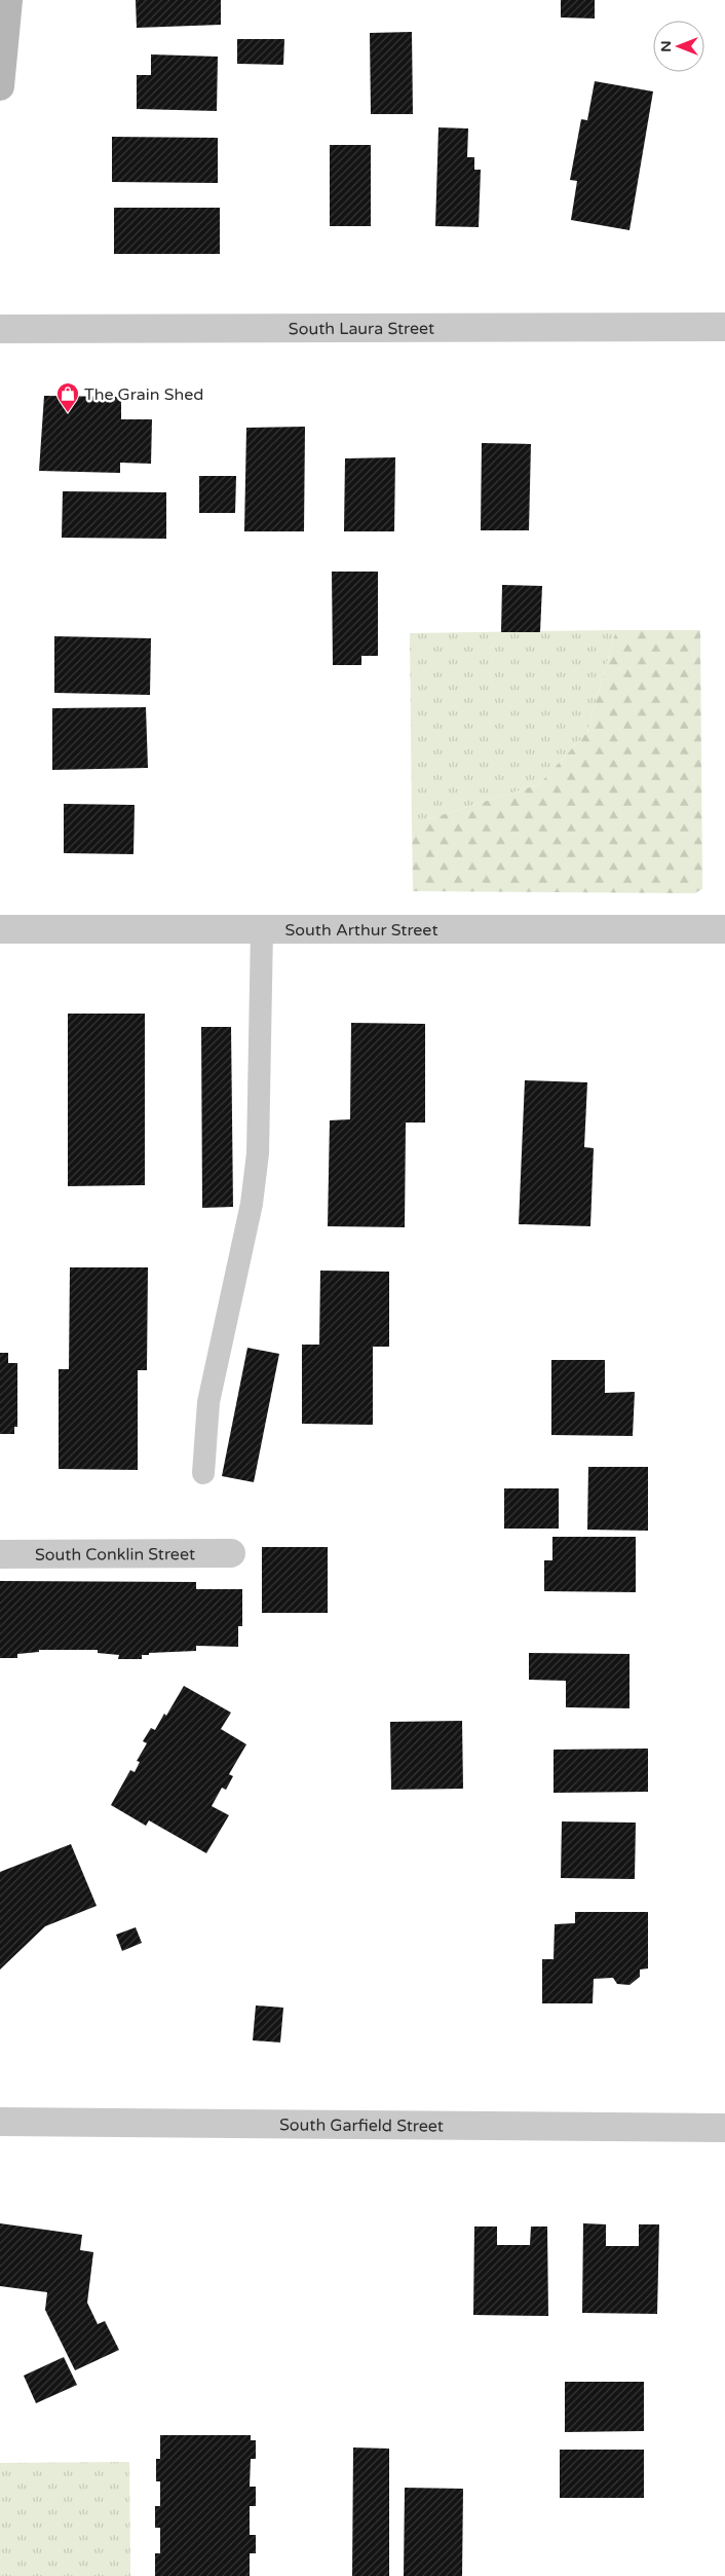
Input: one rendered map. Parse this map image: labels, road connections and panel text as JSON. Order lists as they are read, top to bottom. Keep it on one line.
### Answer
{"streets":{"street":["South Laura Street","South Arthur Street","South Conklin Street","South Garfield Street"]},"places":{"shop":["The Grain Shed"]},"north":"left"}
